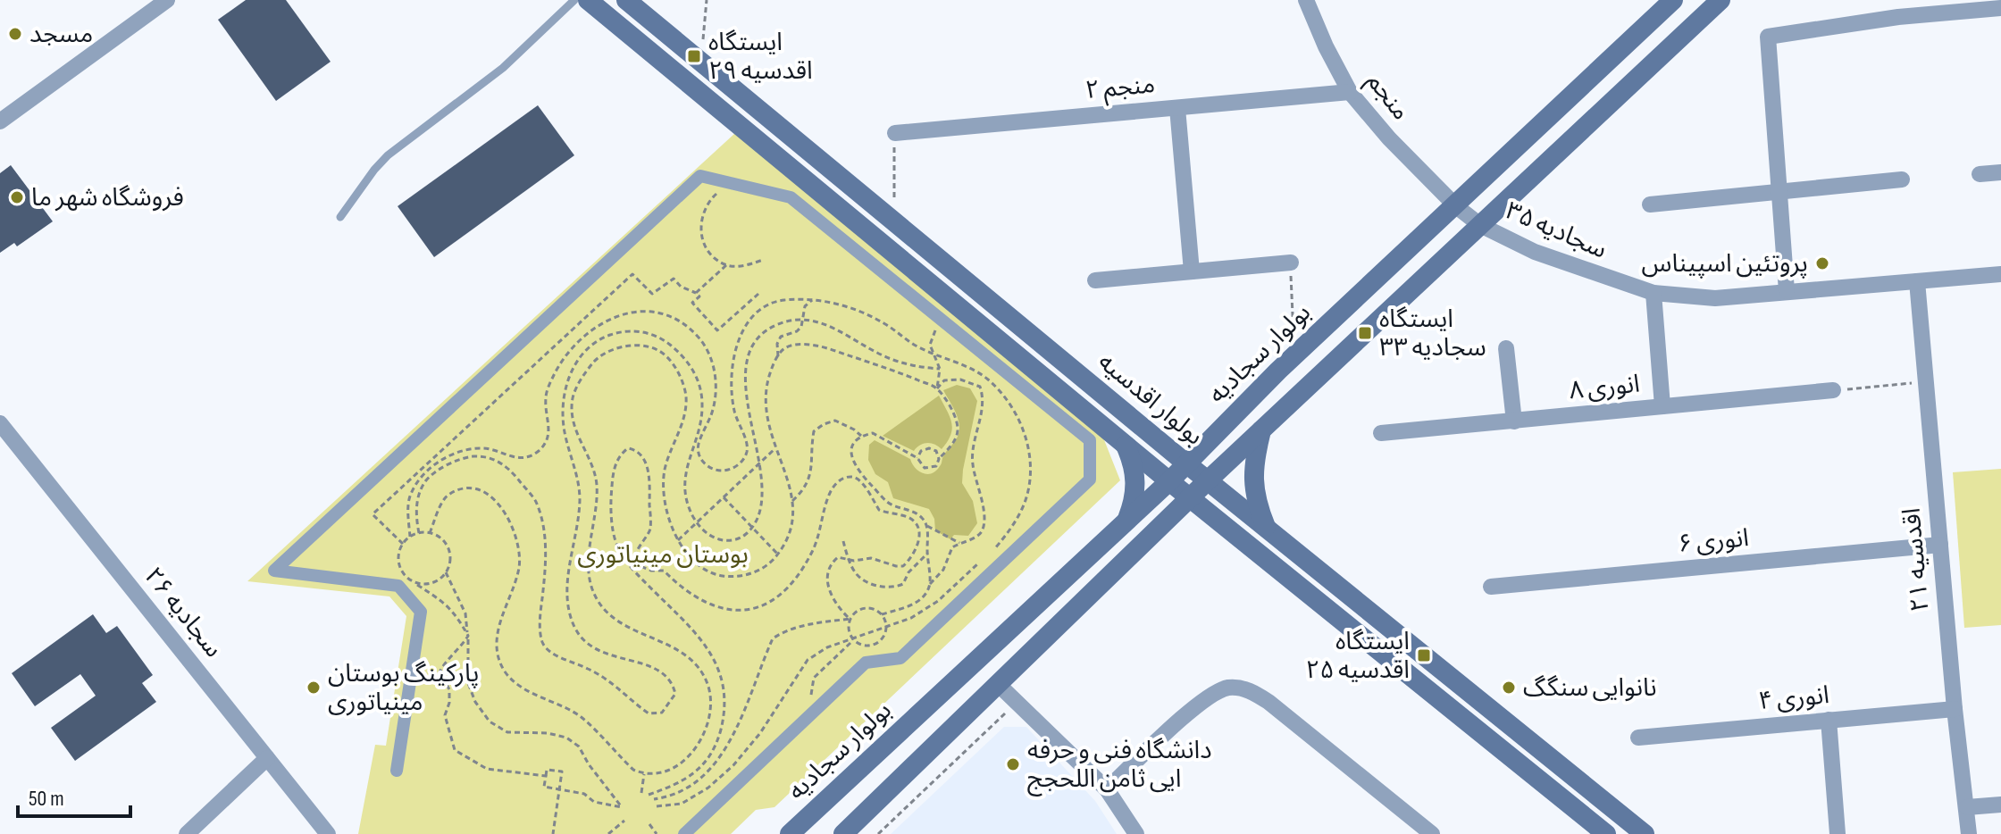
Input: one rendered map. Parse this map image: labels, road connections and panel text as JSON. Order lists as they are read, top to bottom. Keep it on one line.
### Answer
{"streets":{"main road":["بولوار سجادیه","بولوار اقدسیه"],"street":["منجم ۲","منجم","سجادیه ۳۵","انوری ۸","انوری ۶","اقدسیه ۲۱","سجادیه ۲۶","انوری ۴"]},"crossings":[["منجم ۲","منجم"],["منجم","سجادیه ۳۵"],["منجم","بولوار سجادیه"],["سجادیه ۳۵","اقدسیه ۲۱"],["بولوار سجادیه","بولوار اقدسیه"],["انوری ۶","اقدسیه ۲۱"],["اقدسیه ۲۱","انوری ۴"]],"parks":["بوستان مینیاتوری"],"places":{"other":["مسجد","فروشگاه شهر ما","پروتئین اسپیناس","پارکینگ بوستان مینیاتوری","نانوایی سنگگ","دانشگاه فنی و حرفه ایی ثامن اللحجج"],"transit":["ایستگاه اقدسیه ۲۹","ایستگاه سجادیه ۳۳","ایستگاه اقدسیه ۲۵"]},"scale_bar":"50 m"}
